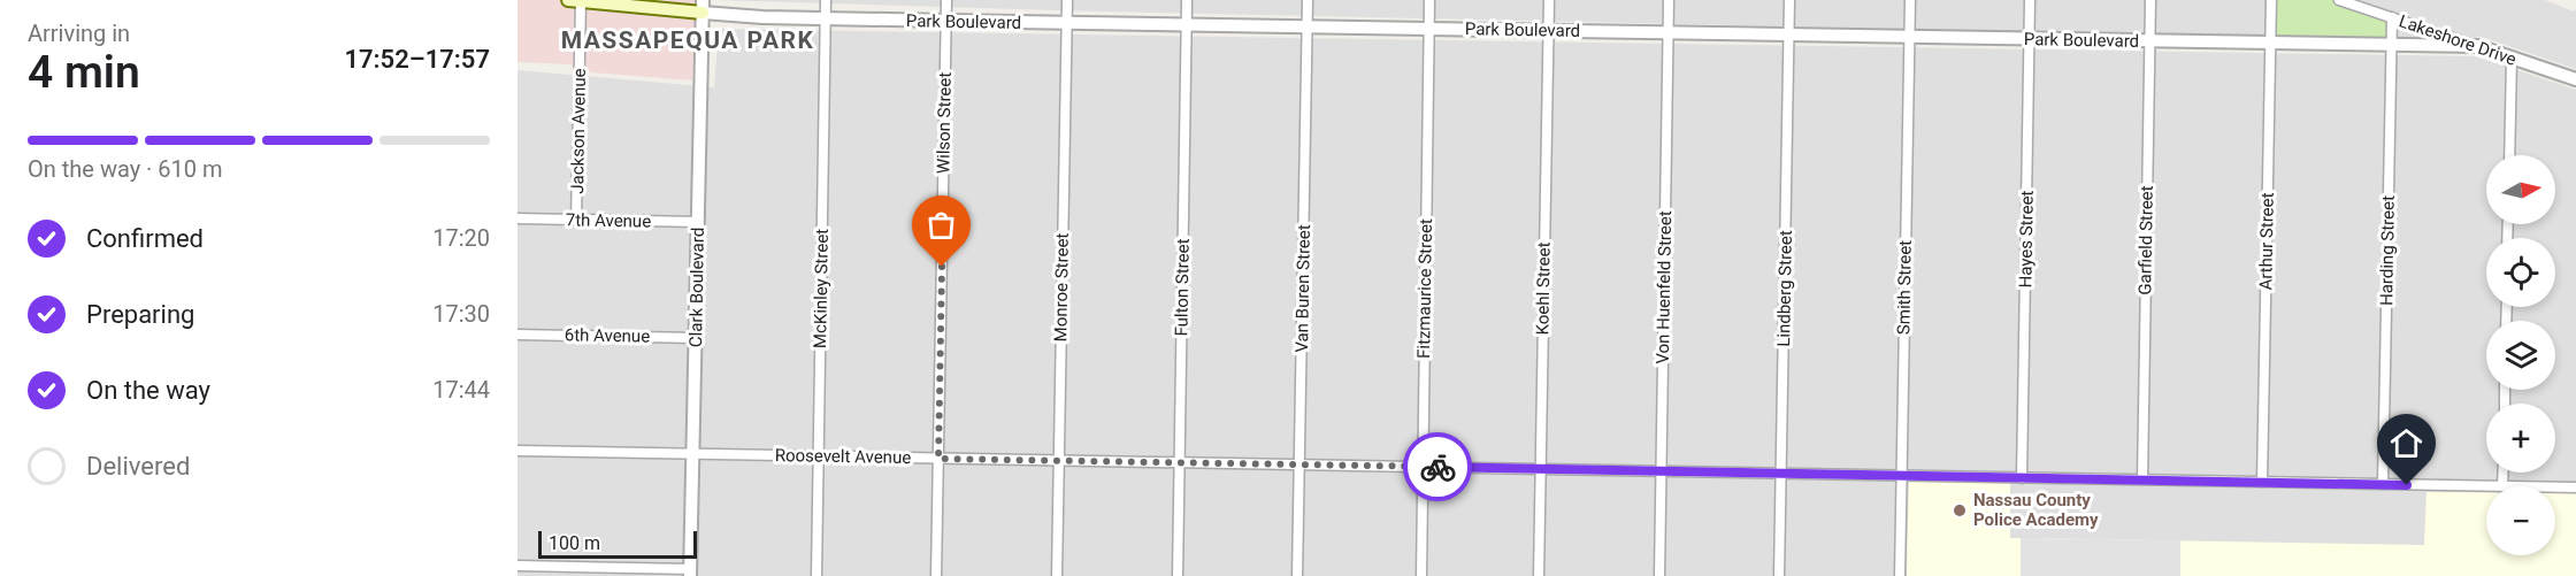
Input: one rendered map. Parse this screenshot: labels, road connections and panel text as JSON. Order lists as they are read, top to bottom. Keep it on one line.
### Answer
{"streets":{"main road":["Park Boulevard"],"street":["Lakeshore Drive","Wilson Street","Jackson Avenue","7th Avenue","Hayes Street","Garfield Street","Arthur Street","Harding Street","Clark Boulevard","Monroe Street","Fulton Street","Von Huenfeld Street","Smith Street","McKinley Street","Van Buren Street","Fitzmaurice Street","Koehl Street","Lindberg Street","6th Avenue","Roosevelt Avenue"]},"crossings":[["Park Boulevard","Lakeshore Drive"],["Park Boulevard","Wilson Street"],["Park Boulevard","Jackson Avenue"],["Park Boulevard","Hayes Street"],["Park Boulevard","Garfield Street"],["Park Boulevard","Arthur Street"],["Park Boulevard","Harding Street"],["Park Boulevard","Clark Boulevard"],["Park Boulevard","Monroe Street"],["Park Boulevard","Fulton Street"],["Park Boulevard","Von Huenfeld Street"],["Park Boulevard","Smith Street"],["Park Boulevard","McKinley Street"],["Park Boulevard","Van Buren Street"],["Park Boulevard","Fitzmaurice Street"],["Park Boulevard","Koehl Street"],["Park Boulevard","Lindberg Street"],["Lakeshore Drive","Harding Street"],["Wilson Street","Roosevelt Avenue"],["Jackson Avenue","7th Avenue"],["7th Avenue","Clark Boulevard"],["Hayes Street","Roosevelt Avenue"],["Garfield Street","Roosevelt Avenue"],["Arthur Street","Roosevelt Avenue"],["Harding Street","Roosevelt Avenue"],["Clark Boulevard","6th Avenue"],["Clark Boulevard","Roosevelt Avenue"],["Monroe Street","Roosevelt Avenue"],["Fulton Street","Roosevelt Avenue"],["Von Huenfeld Street","Roosevelt Avenue"],["Smith Street","Roosevelt Avenue"],["McKinley Street","Roosevelt Avenue"],["Van Buren Street","Roosevelt Avenue"],["Fitzmaurice Street","Roosevelt Avenue"],["Koehl Street","Roosevelt Avenue"],["Lindberg Street","Roosevelt Avenue"]],"districts":["MASSAPEQUA PARK"],"places":["Nassau County Police Academy"],"scale_bar":"100 m","north":"right","page":{"heading":["4 min","Arriving in","17:52–17:57"],"bar":"On the way · 610 m","map_buttons":["+","−"],"list":[["Confirmed","17:20"],["Preparing","17:30"],["On the way","17:44"],"Delivered"],"scale":"100 m"}}
